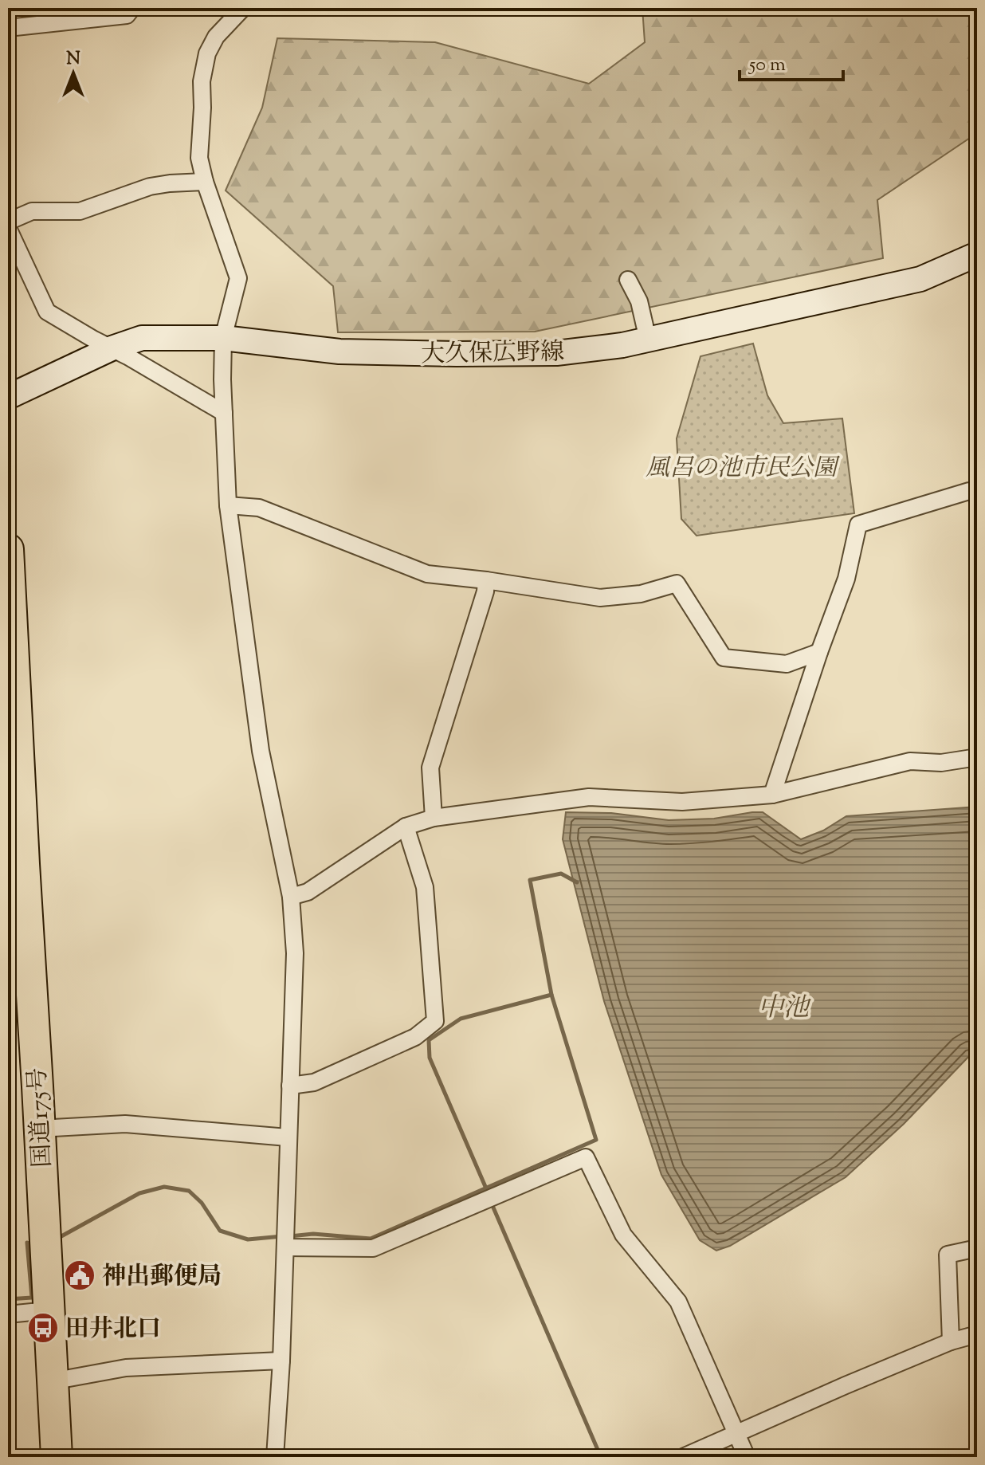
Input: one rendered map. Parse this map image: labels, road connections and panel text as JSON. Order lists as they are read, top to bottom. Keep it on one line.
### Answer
{"streets":{"highway":["国道175号"],"street":["大久保広野線"]},"water":["中池"],"parks":["風呂の池市民公園"],"places":{"public building":["神出郵便局"],"bus stop":["田井北口"]},"scale_bar":"50 m","north":"top"}
